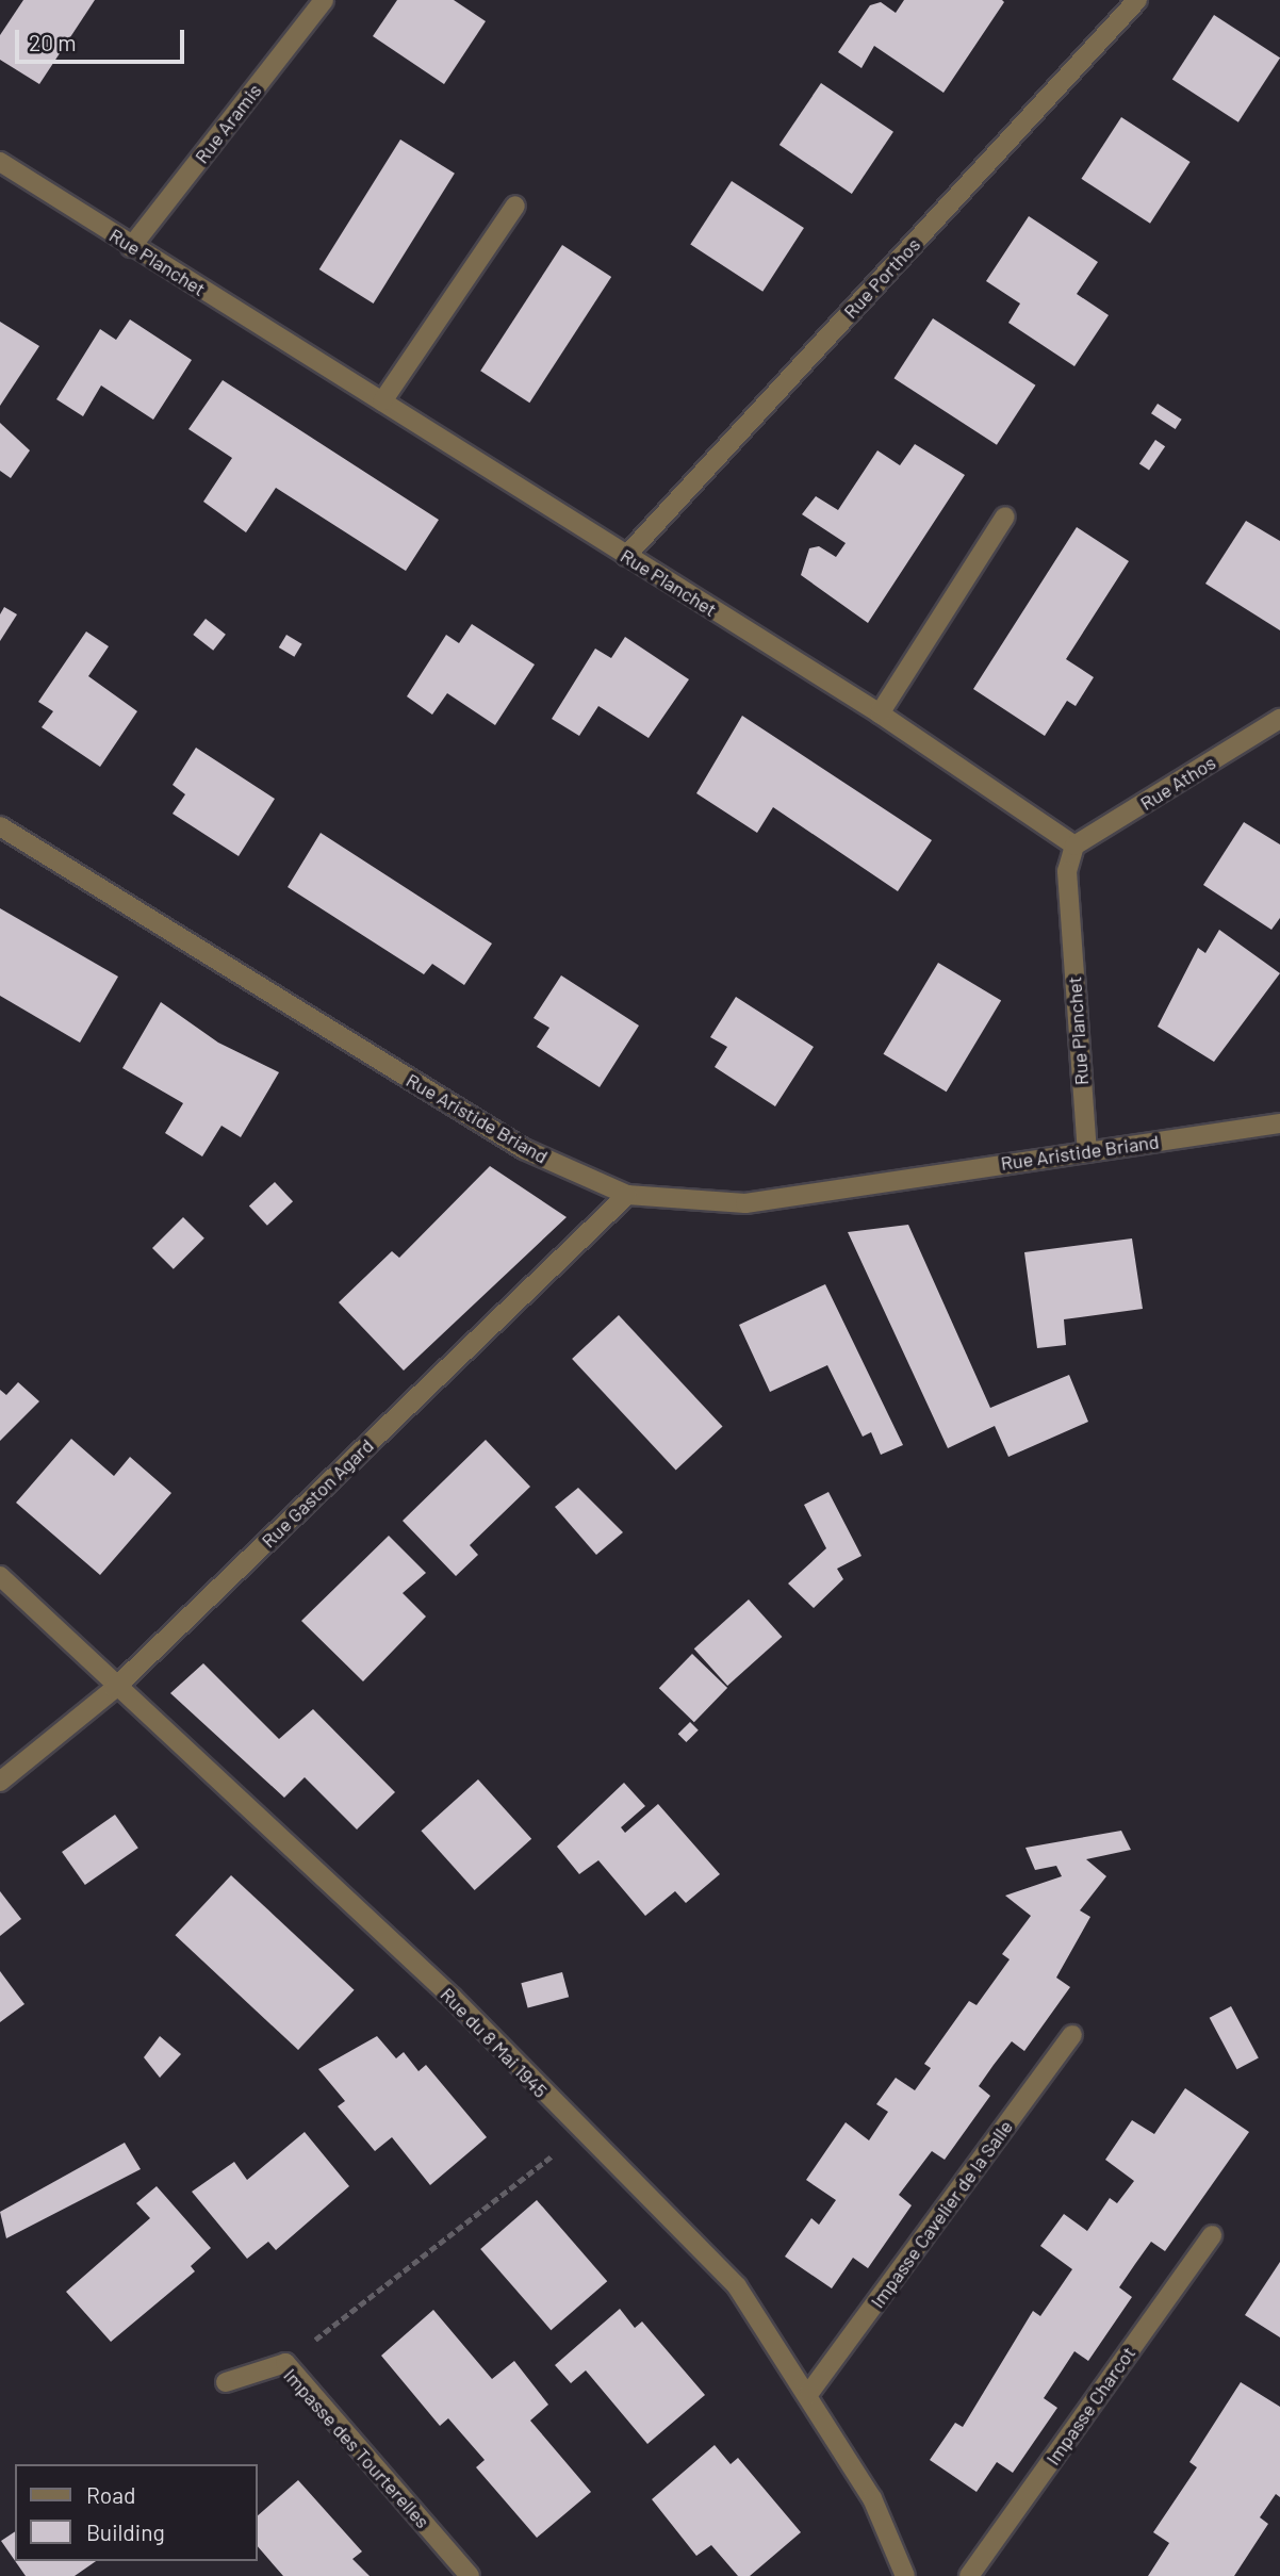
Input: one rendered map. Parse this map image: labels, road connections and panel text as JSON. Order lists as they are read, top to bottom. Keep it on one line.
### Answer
{"streets":{"street":["Rue Aramis","Rue Planchet","Rue Porthos","Rue Athos","Rue Aristide Briand","Rue Gaston Agard","Rue du 8 Mai 1945","Impasse Cavelier de la Salle","Impasse Charcot","Impasse des Tourterelles"]},"crossings":[["Rue Aramis","Rue Planchet"],["Rue Planchet","Rue Porthos"],["Rue Planchet","Rue Athos"],["Rue Planchet","Rue Aristide Briand"],["Rue Aristide Briand","Rue Gaston Agard"],["Rue Gaston Agard","Rue du 8 Mai 1945"],["Rue du 8 Mai 1945","Impasse Cavelier de la Salle"]],"legend":["Road","Building"],"scale_bar":"20 m"}
